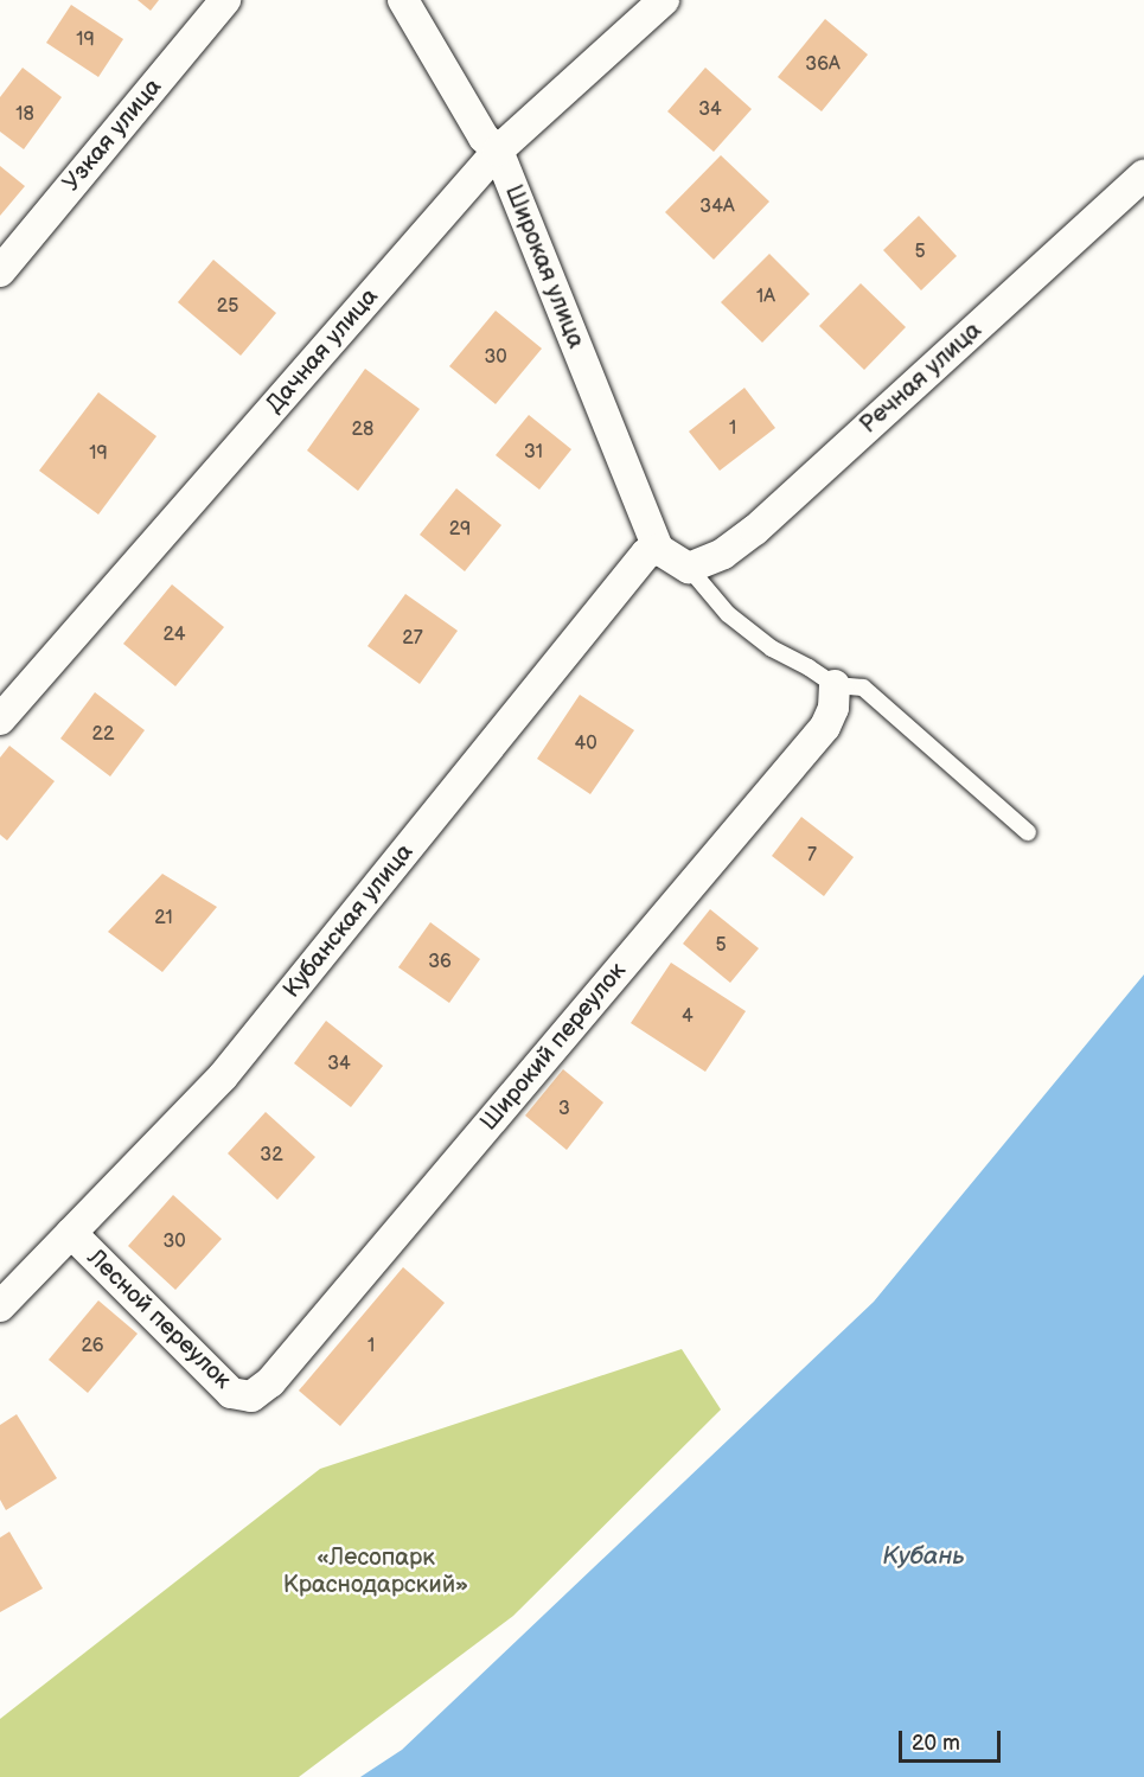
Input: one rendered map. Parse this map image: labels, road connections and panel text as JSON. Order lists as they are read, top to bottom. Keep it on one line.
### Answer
{"streets":{"street":["Узкая улица","Широкая улица","Дачная улица","Речная улица","Кубанская улица","Широкий переулок","Лесной переулок"]},"crossings":[["Широкая улица","Дачная улица"],["Широкая улица","Кубанская улица"],["Кубанская улица","Лесной переулок"],["Широкий переулок","Лесной переулок"]],"water":["Кубань"],"parks":["«Лесопарк Краснодарский»"],"house_numbers":["19","36А","34","18","34А","5","1А","25","30","1","28","31","19","29","24","27","22","40","7","21","5","36","4","34","3","32","30","26","1"],"scale_bar":"20 m"}
